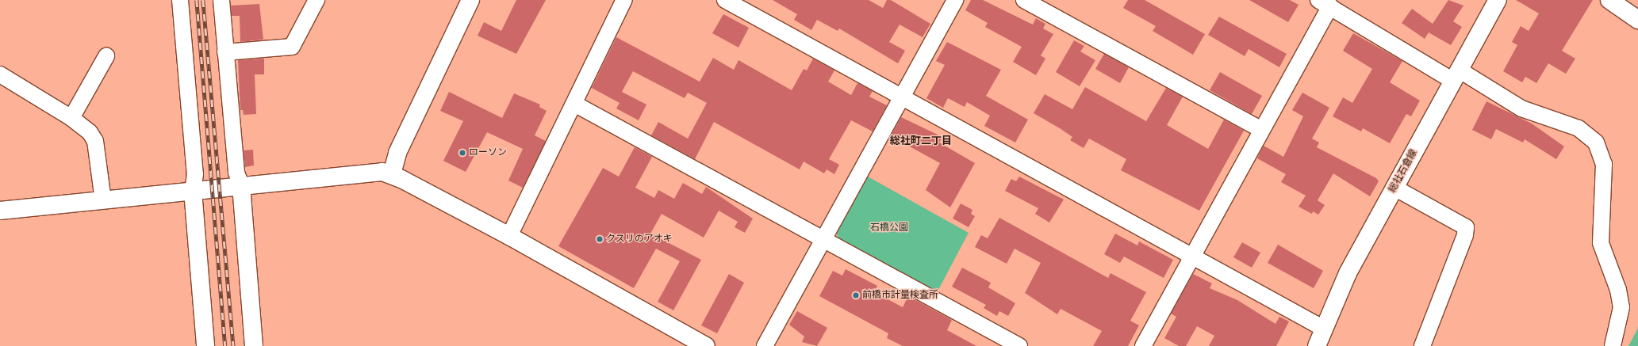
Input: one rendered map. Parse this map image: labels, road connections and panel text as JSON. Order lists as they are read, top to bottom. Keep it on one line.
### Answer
{"streets":{"street":["総社石倉線"]},"districts":["総社町二丁目"],"parks":["石橋公園"],"places":["ローソン","クスリのアオキ","前橋市計量検査所"]}
